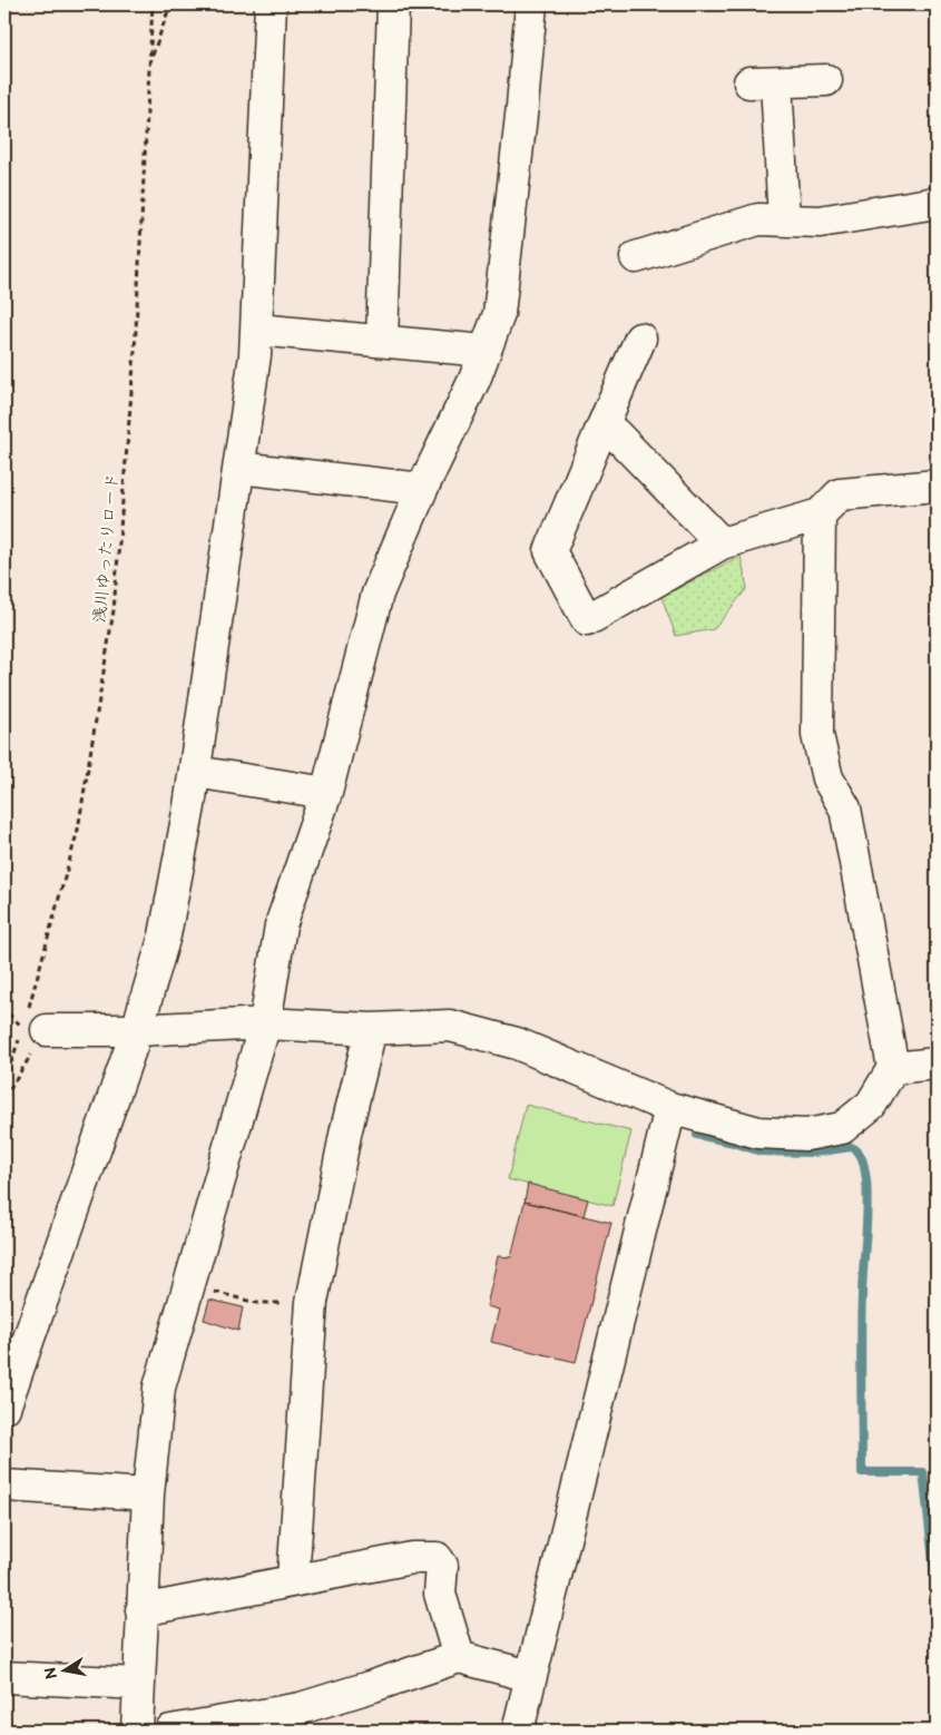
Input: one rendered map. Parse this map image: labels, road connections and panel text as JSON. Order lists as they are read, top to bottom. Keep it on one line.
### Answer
{"streets":{"path":["浅川ゆったりロード"]},"north":"left"}
